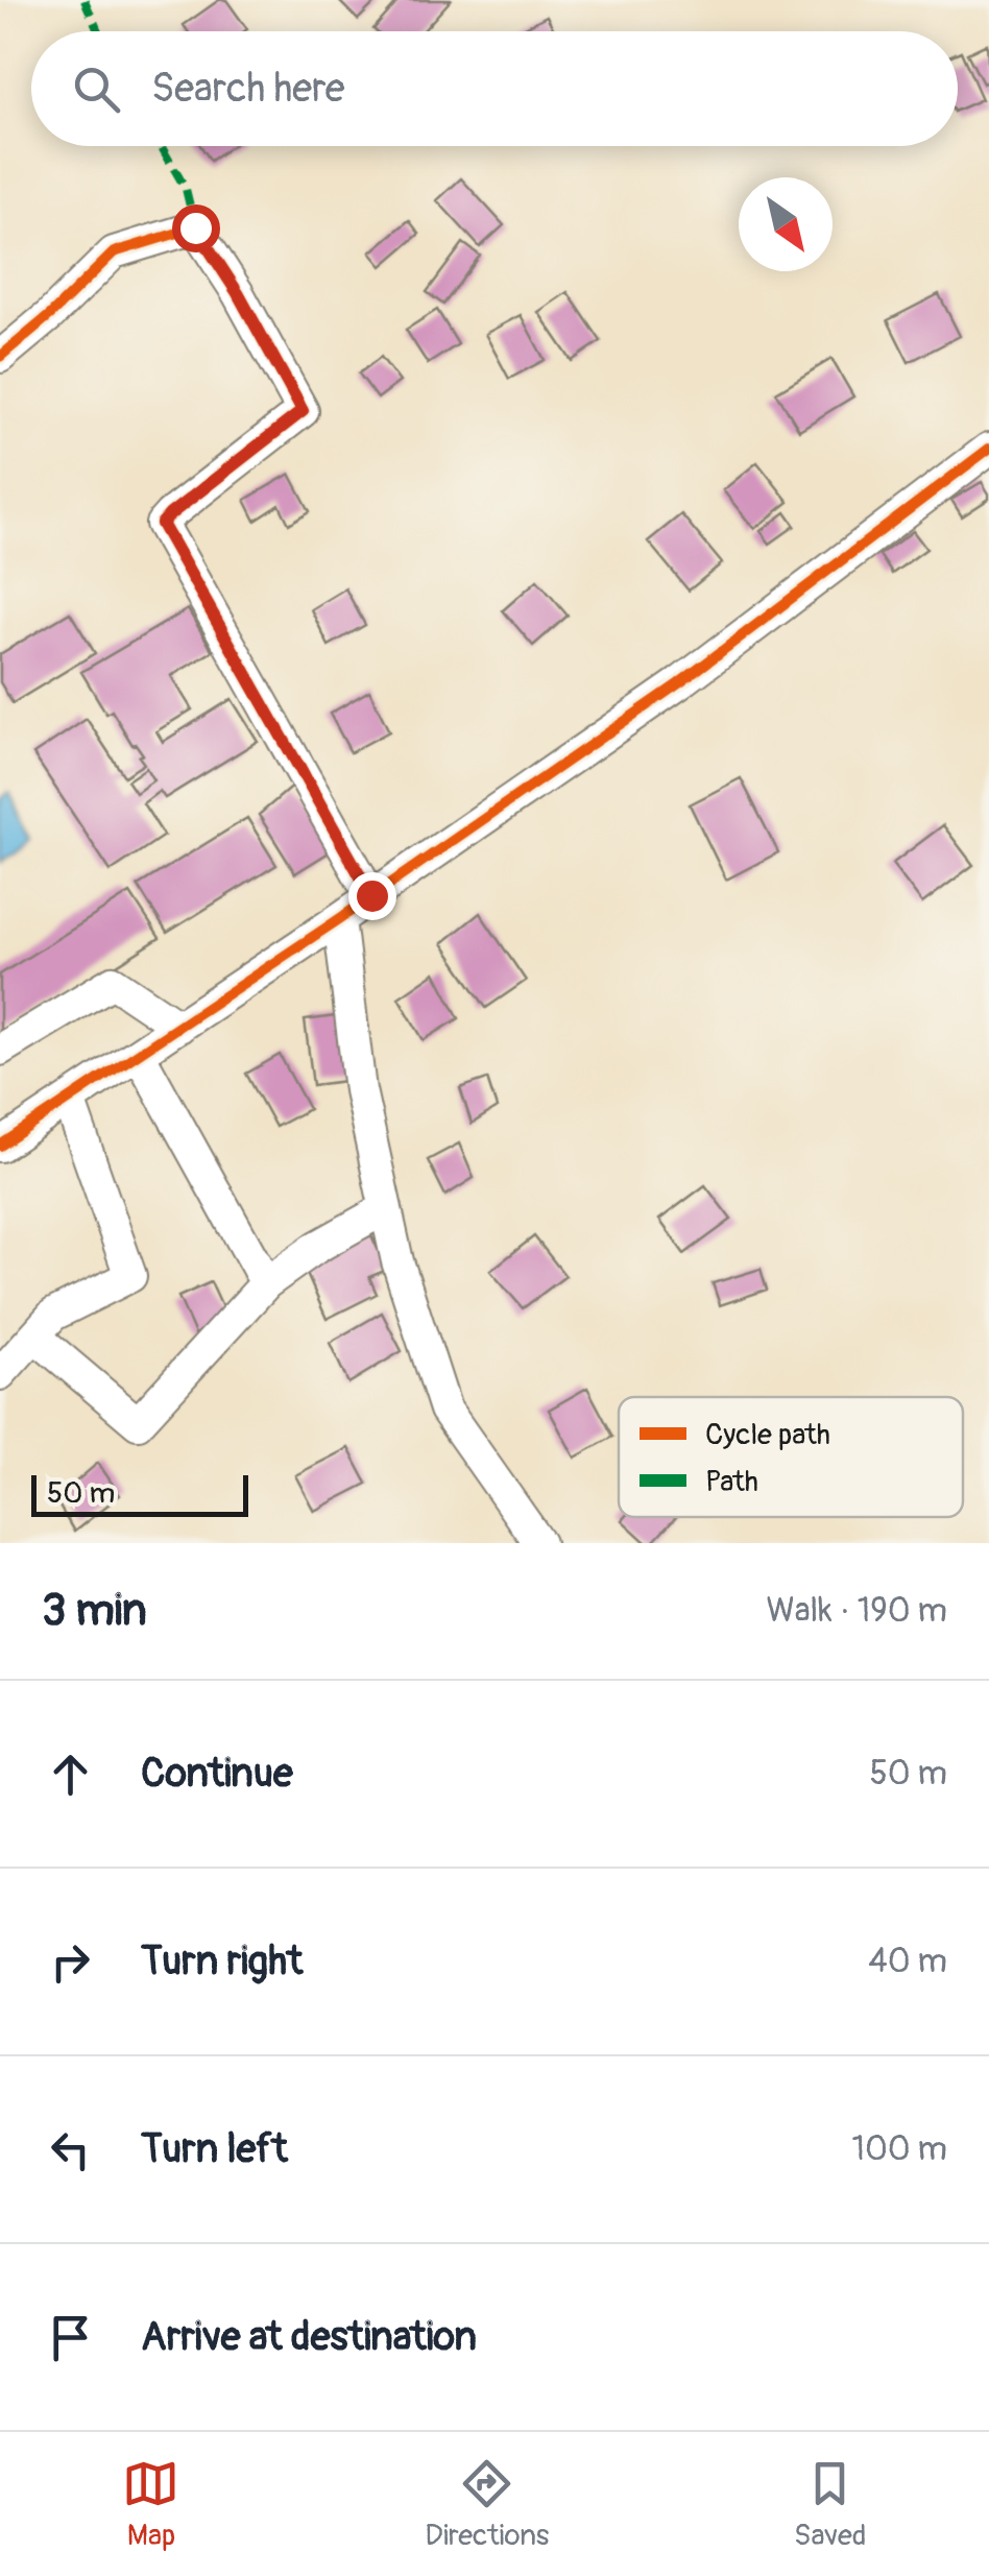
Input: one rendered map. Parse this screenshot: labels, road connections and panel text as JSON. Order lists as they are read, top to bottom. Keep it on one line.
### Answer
{"legend":["Cycle path","Path"],"scale_bar":"50 m","north":"bottom right","page":{"search":"Search here","scale":"50 m","heading":["3 min","Walk · 190 m"],"list":[["Continue","50 m"],["Turn right","40 m"],["Turn left","100 m"],"Arrive at destination"],"nav":["Map","Directions","Saved"]}}
